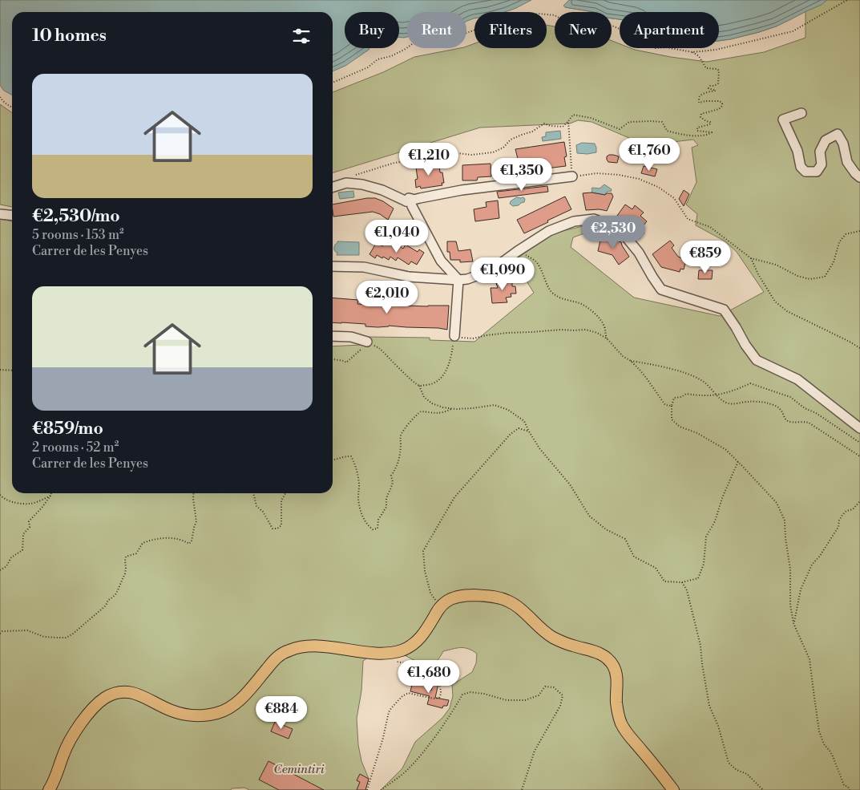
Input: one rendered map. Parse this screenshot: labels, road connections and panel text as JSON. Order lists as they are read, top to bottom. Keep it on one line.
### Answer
{"parks":["Cemintiri"],"page":{"chip":["Buy","Rent","Filters","New","Apartment"],"heading":"10 homes","list":[{"name":"€2,530/mo","note":"5 rooms · 153 m² · Carrer de les Penyes"},{"name":"€859/mo","note":"2 rooms · 52 m² · Carrer de les Penyes"}],"price":["€1,760","€1,210","€1,350","€2,530","€1,040","€859","€1,090","€2,010","€1,680","€884"]}}
